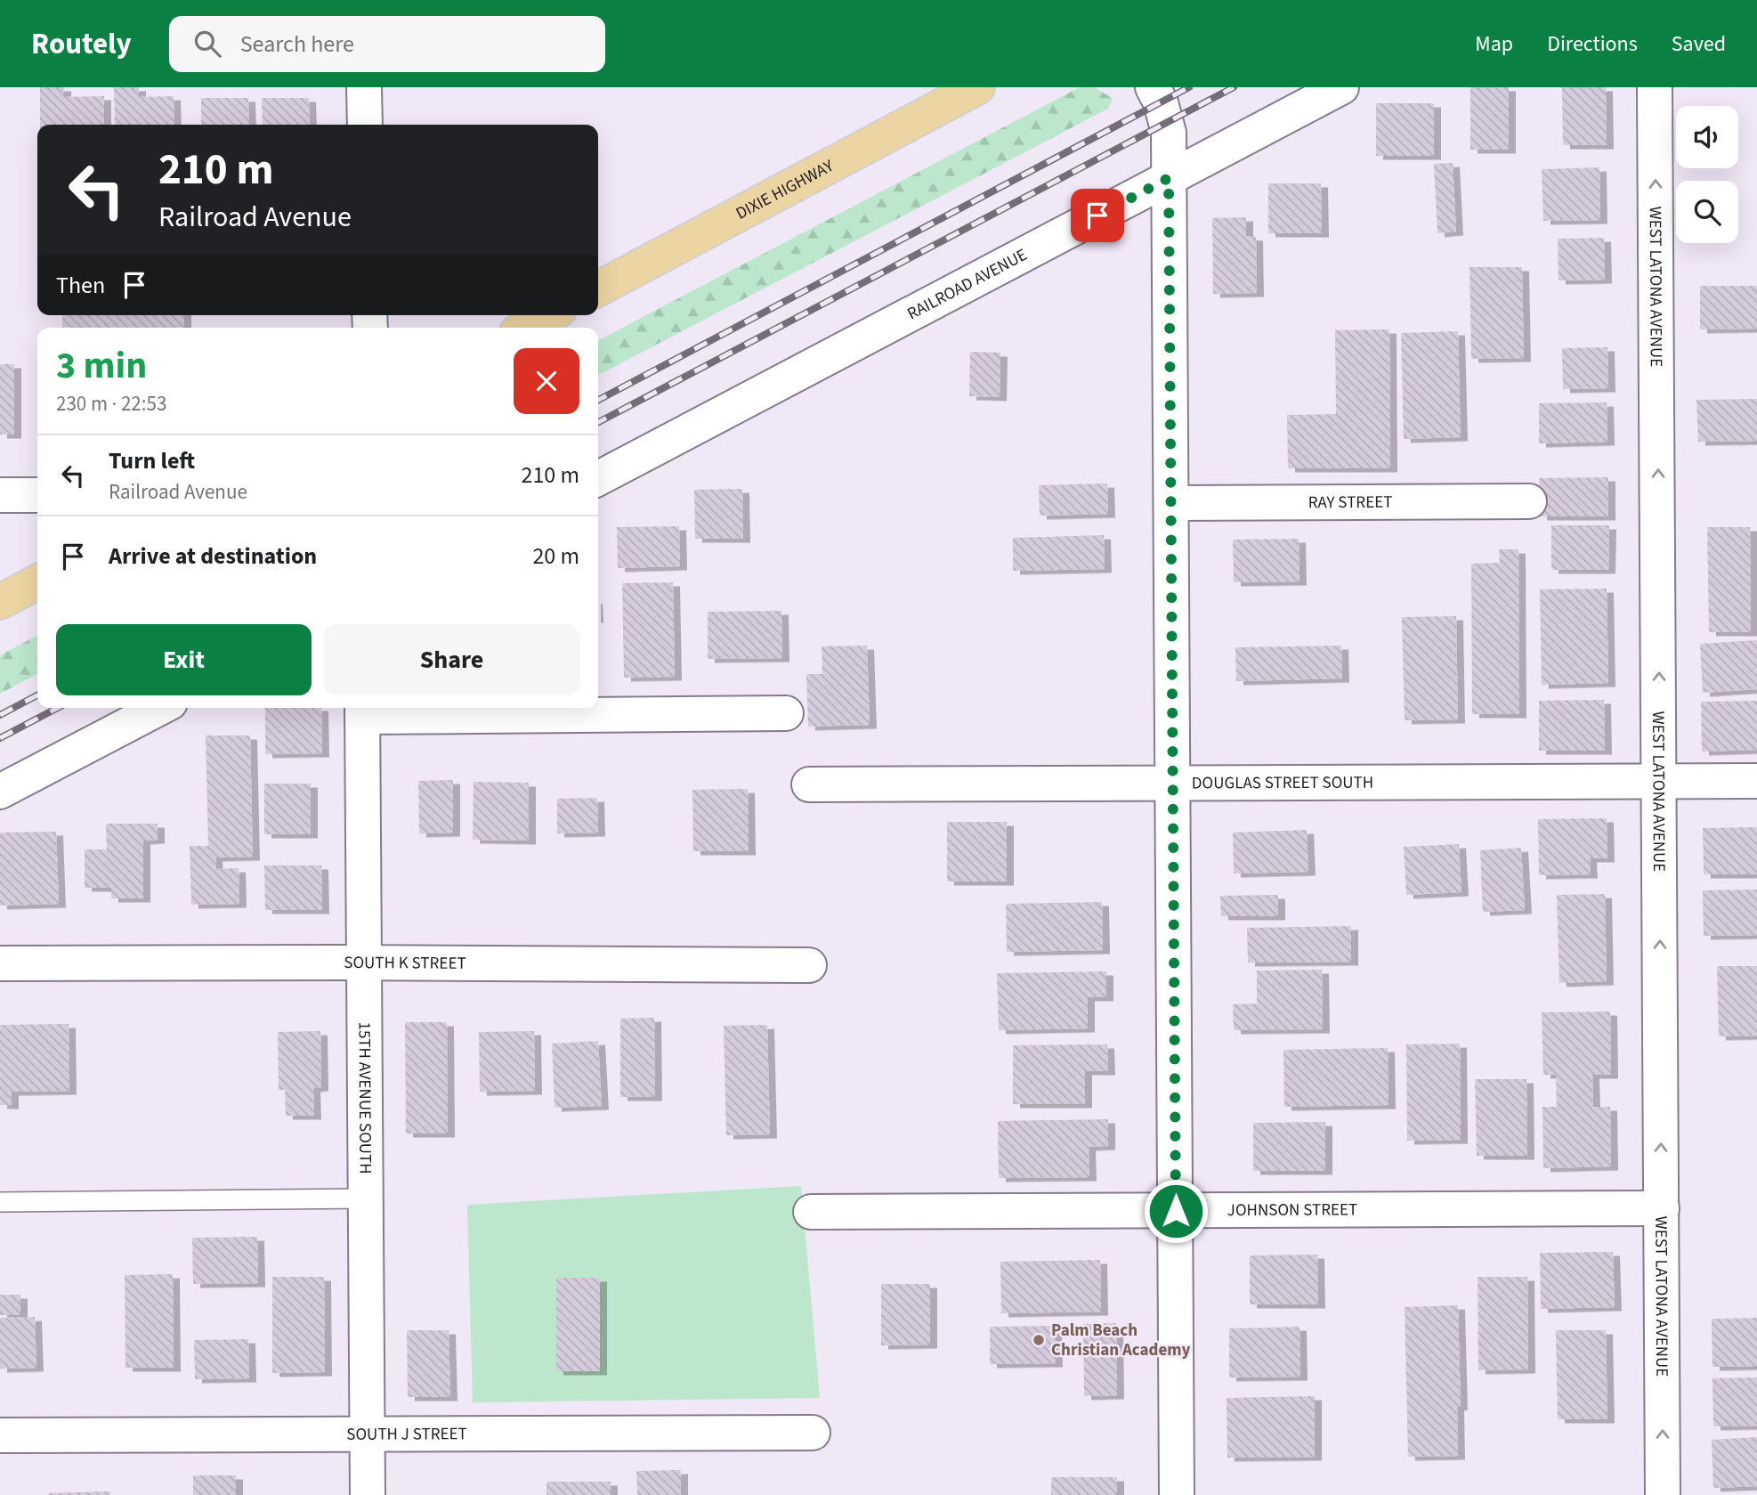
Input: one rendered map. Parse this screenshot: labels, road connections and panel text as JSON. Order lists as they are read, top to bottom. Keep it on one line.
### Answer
{"streets":{"main road":["DIXIE HIGHWAY"],"street":["RAILROAD AVENUE","WEST LATONA AVENUE","RAY STREET","DOUGLAS STREET SOUTH","SOUTH K STREET","15TH AVENUE SOUTH","JOHNSON STREET","SOUTH J STREET"]},"crossings":[["WEST LATONA AVENUE","DOUGLAS STREET SOUTH"],["WEST LATONA AVENUE","JOHNSON STREET"],["SOUTH K STREET","15TH AVENUE SOUTH"],["15TH AVENUE SOUTH","SOUTH J STREET"]],"one_way":["WEST LATONA AVENUE"],"places":["Palm Beach Christian Academy"],"page":{"header":"Routely","search":"Search here","nav":["Map","Directions","Saved"],"turn":["210 m","Railroad Avenue"],"then":"Then","heading":["3 min","230 m · 22:53"],"list":[{"name":"Turn left","note":"Railroad Avenue","value":"210 m"},{"name":"Arrive at destination","value":"20 m"}],"buttons":["Exit","Share"]}}
